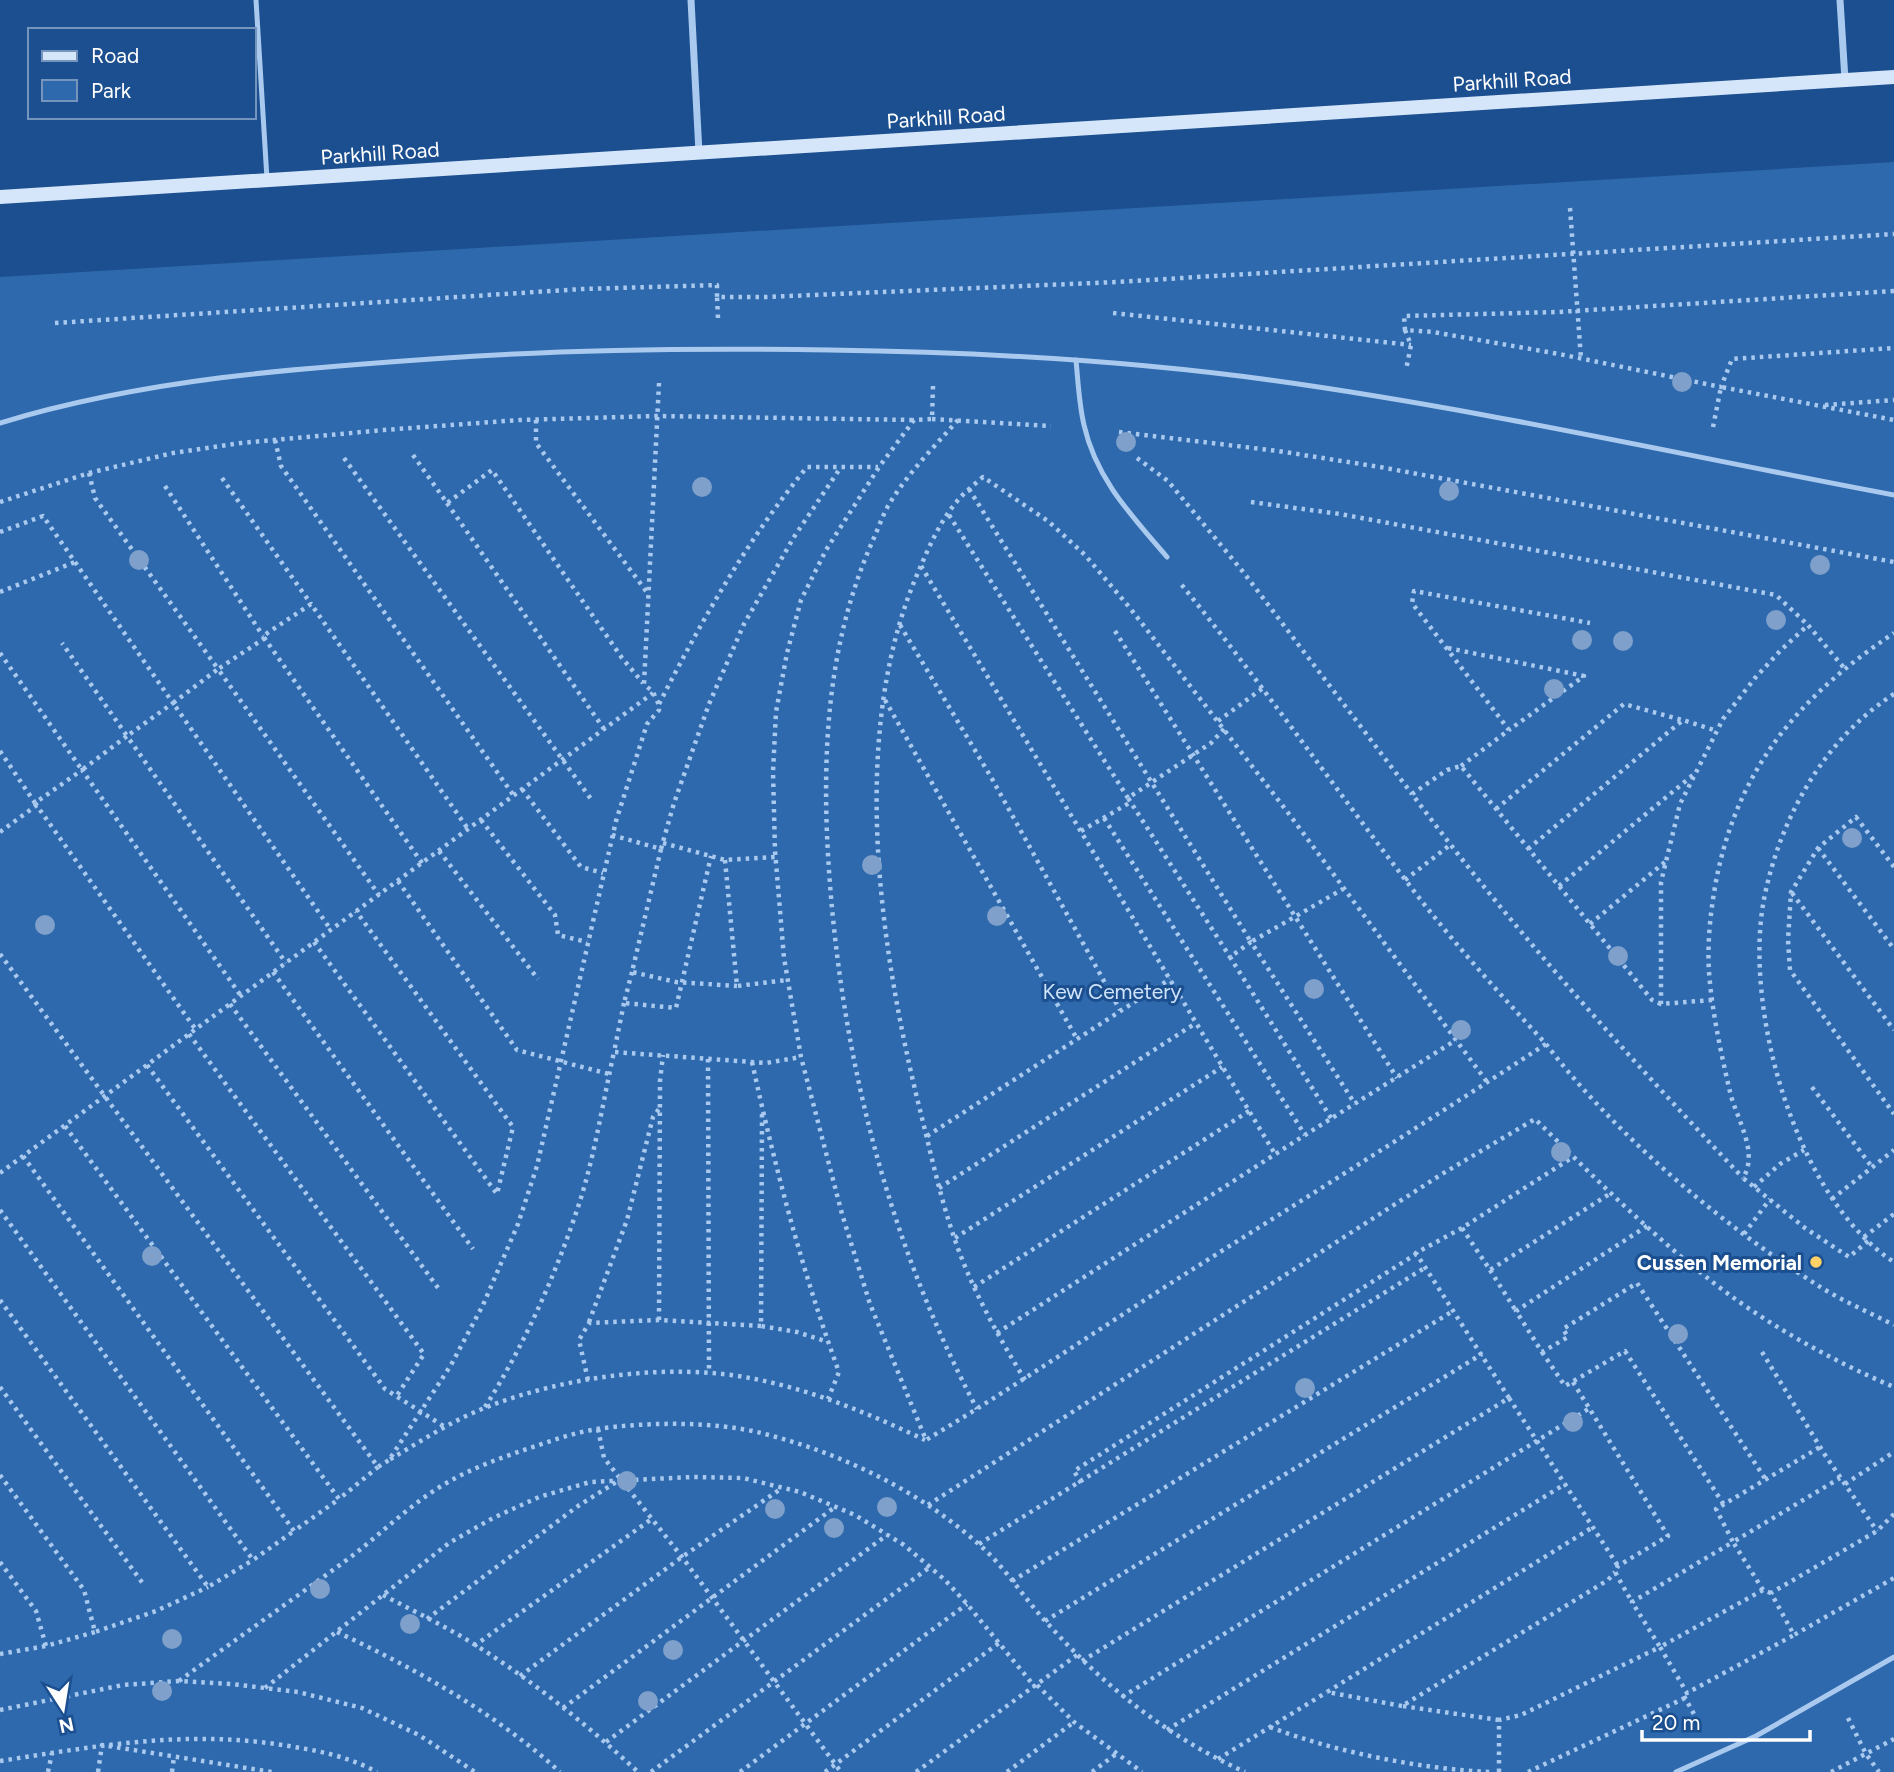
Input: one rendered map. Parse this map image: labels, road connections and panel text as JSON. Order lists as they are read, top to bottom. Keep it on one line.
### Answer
{"streets":{"street":["Parkhill Road"]},"parks":["Kew Cemetery"],"places":["Cussen Memorial"],"legend":["Road","Park"],"scale_bar":"20 m","north":"bottom"}
